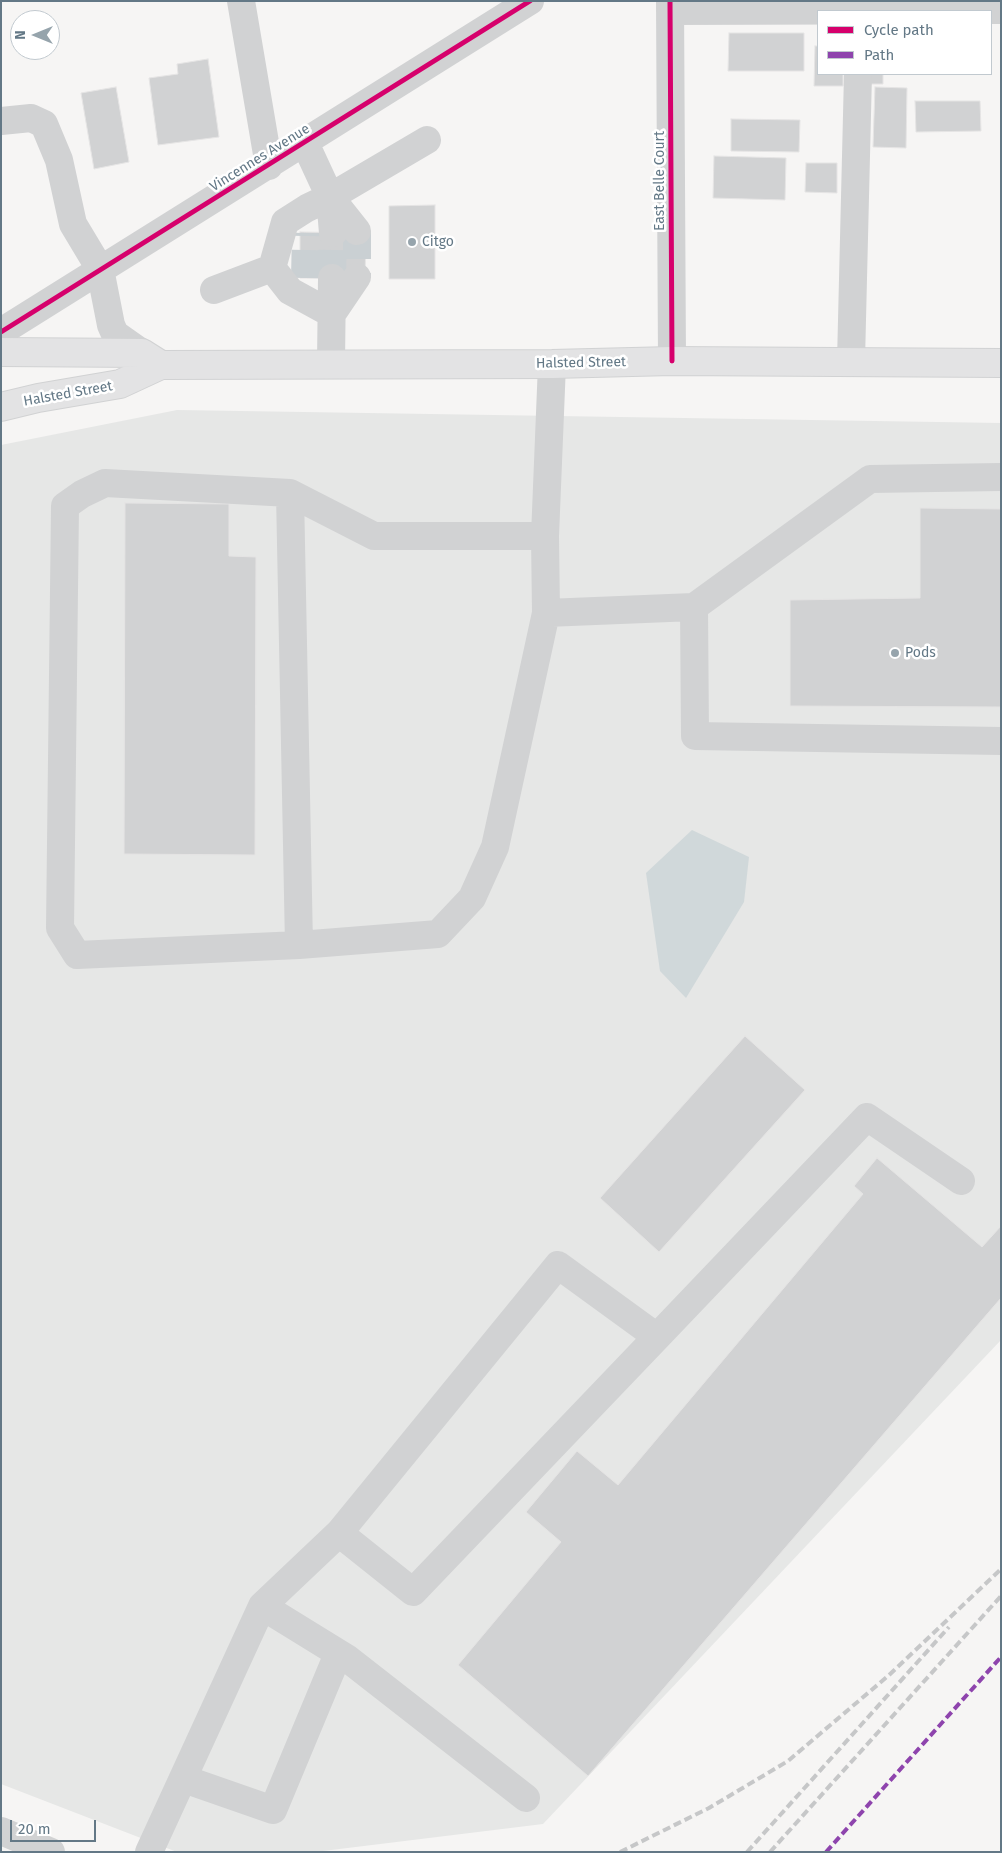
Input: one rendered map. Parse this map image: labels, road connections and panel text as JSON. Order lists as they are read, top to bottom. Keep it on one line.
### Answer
{"streets":{"main road":["Halsted Street"],"street":["Vincennes Avenue","East Belle Court"]},"crossings":[["East Belle Court","Halsted Street"]],"places":["Citgo","Pods"],"legend":["Cycle path","Path"],"scale_bar":"20 m","north":"left"}
